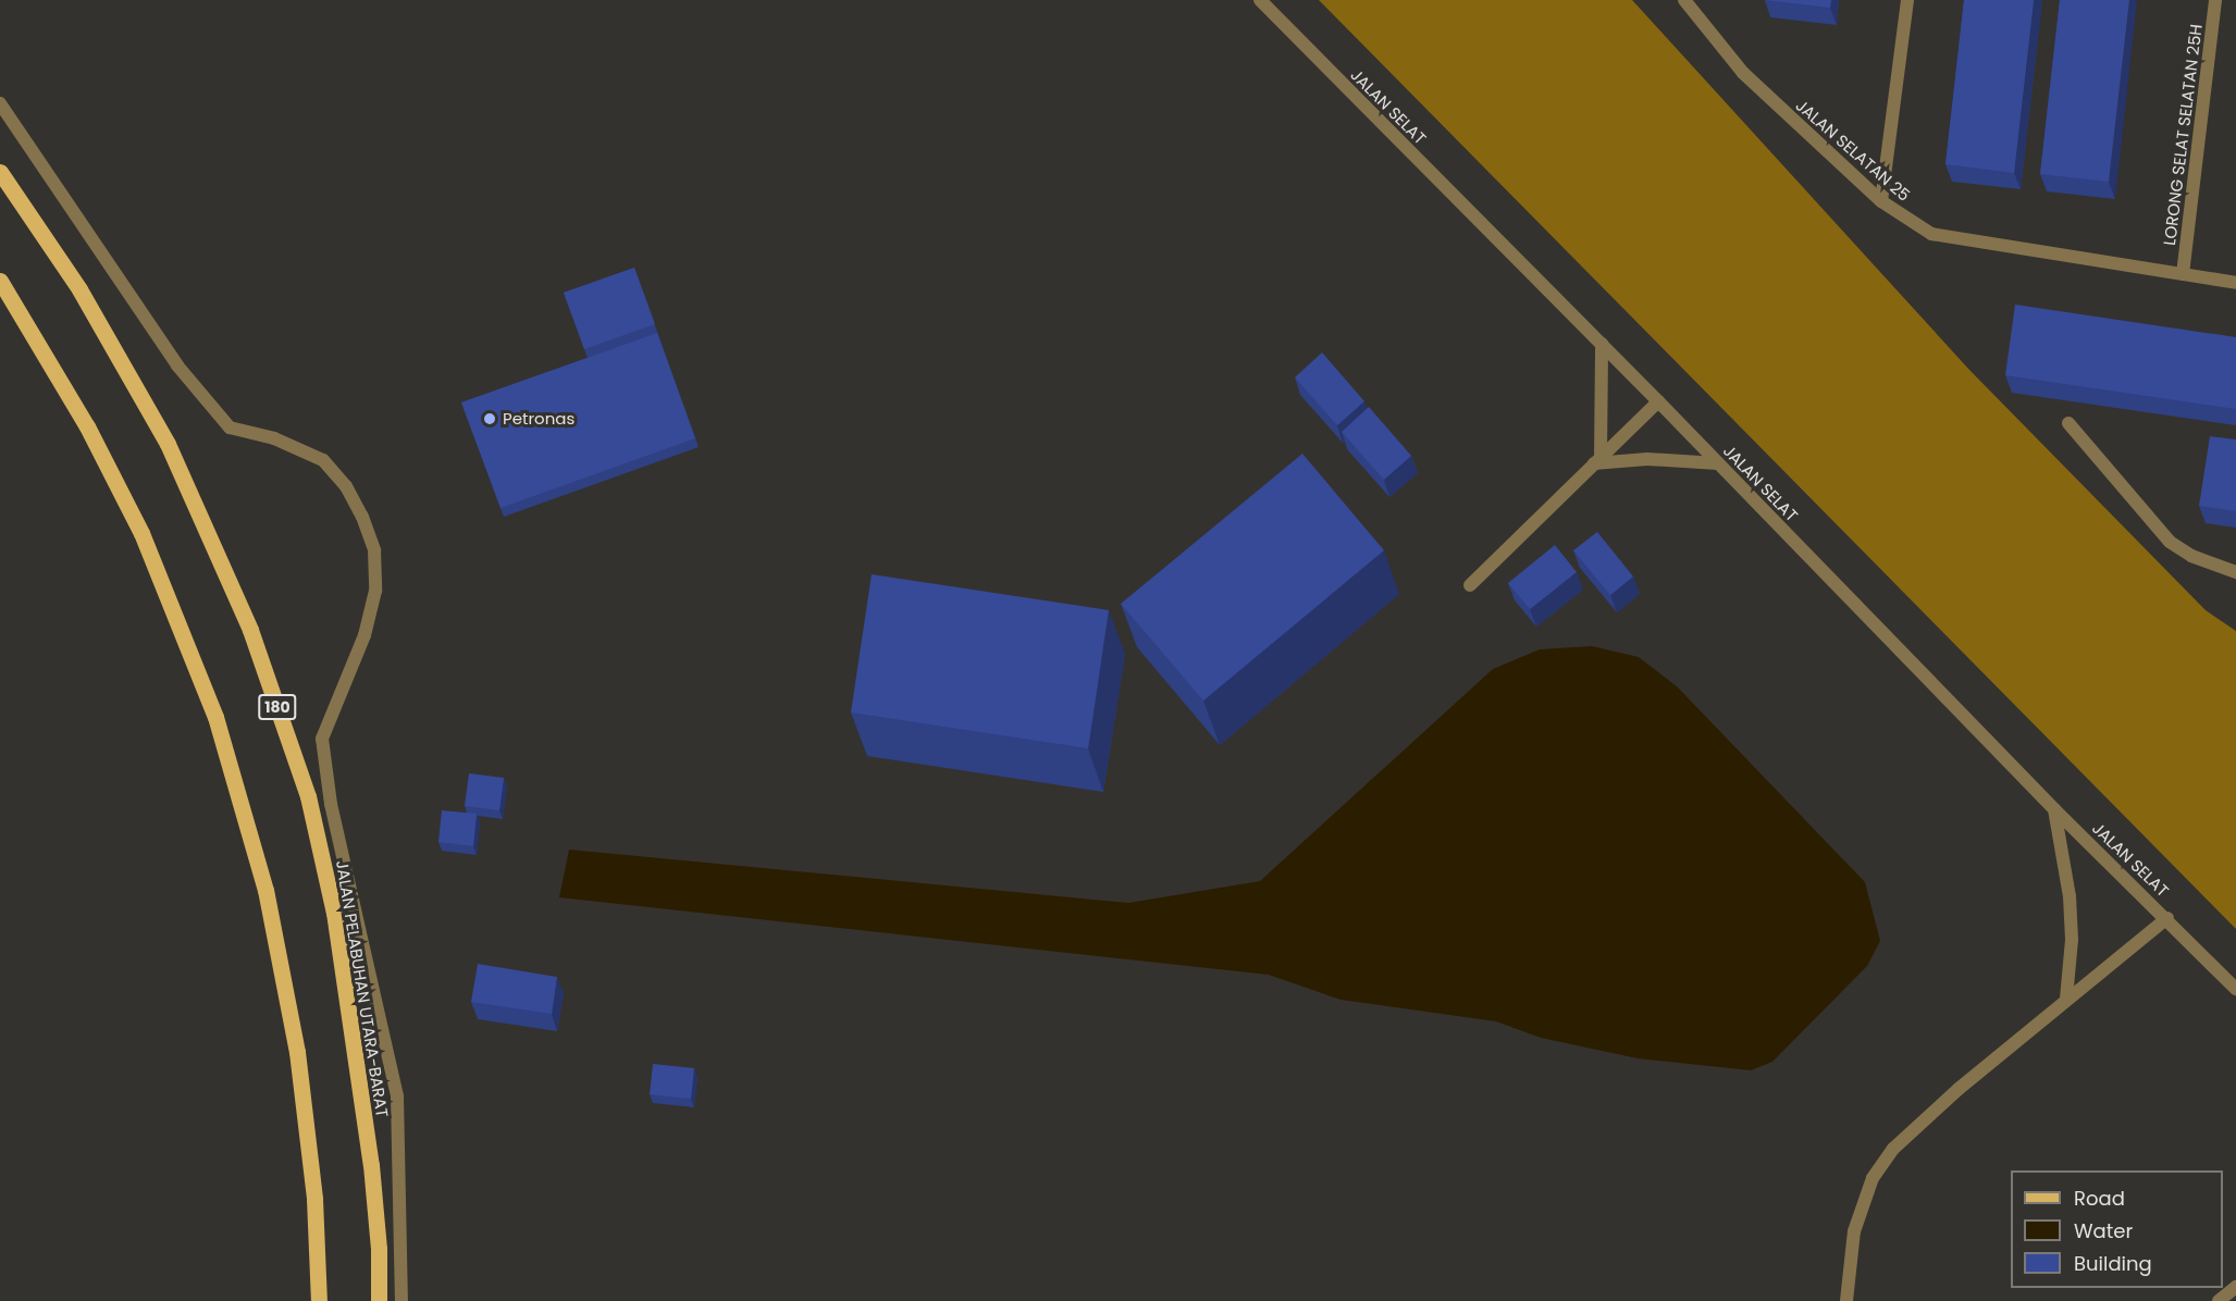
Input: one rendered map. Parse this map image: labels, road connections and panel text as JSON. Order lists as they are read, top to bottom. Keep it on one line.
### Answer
{"streets":{"main road":["180","JALAN PELABUHAN UTARA-BARAT"],"street":["JALAN SELAT","LORONG SELAT SELATAN 25H","JALAN SELATAN 25"]},"crossings":[["LORONG SELAT SELATAN 25H","JALAN SELATAN 25"]],"places":["Petronas"],"legend":["Road","Water","Building"]}
